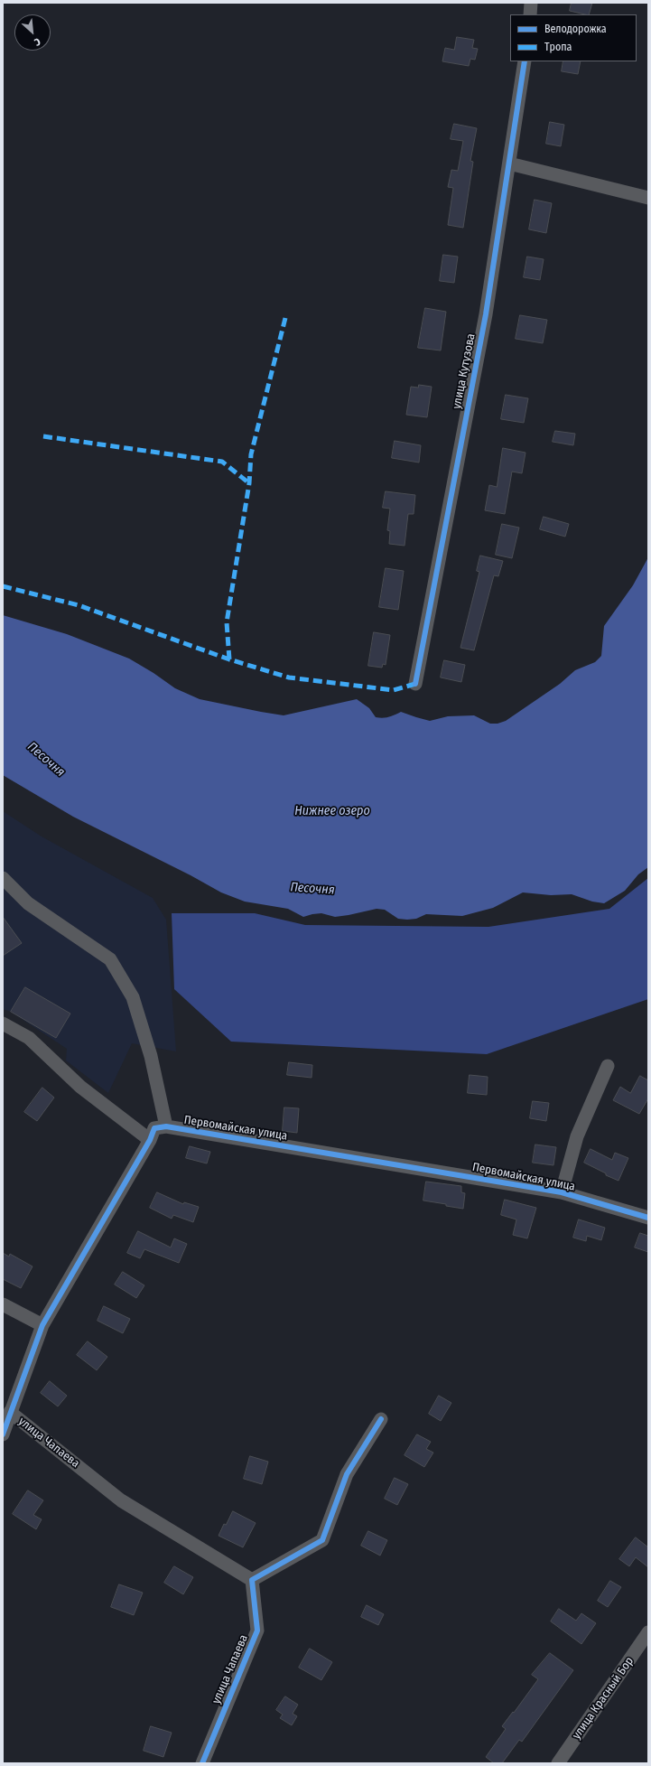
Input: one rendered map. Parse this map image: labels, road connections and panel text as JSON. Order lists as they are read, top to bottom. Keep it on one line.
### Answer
{"streets":{"street":["улица Кутузова","Первомайская улица","улица Чапаева","улица Красный Бор"]},"crossings":[["Первомайская улица","улица Чапаева"]],"water":["Песочня","Нижнее озеро"],"legend":["Велодорожка","Тропа"],"north":"bottom right"}
